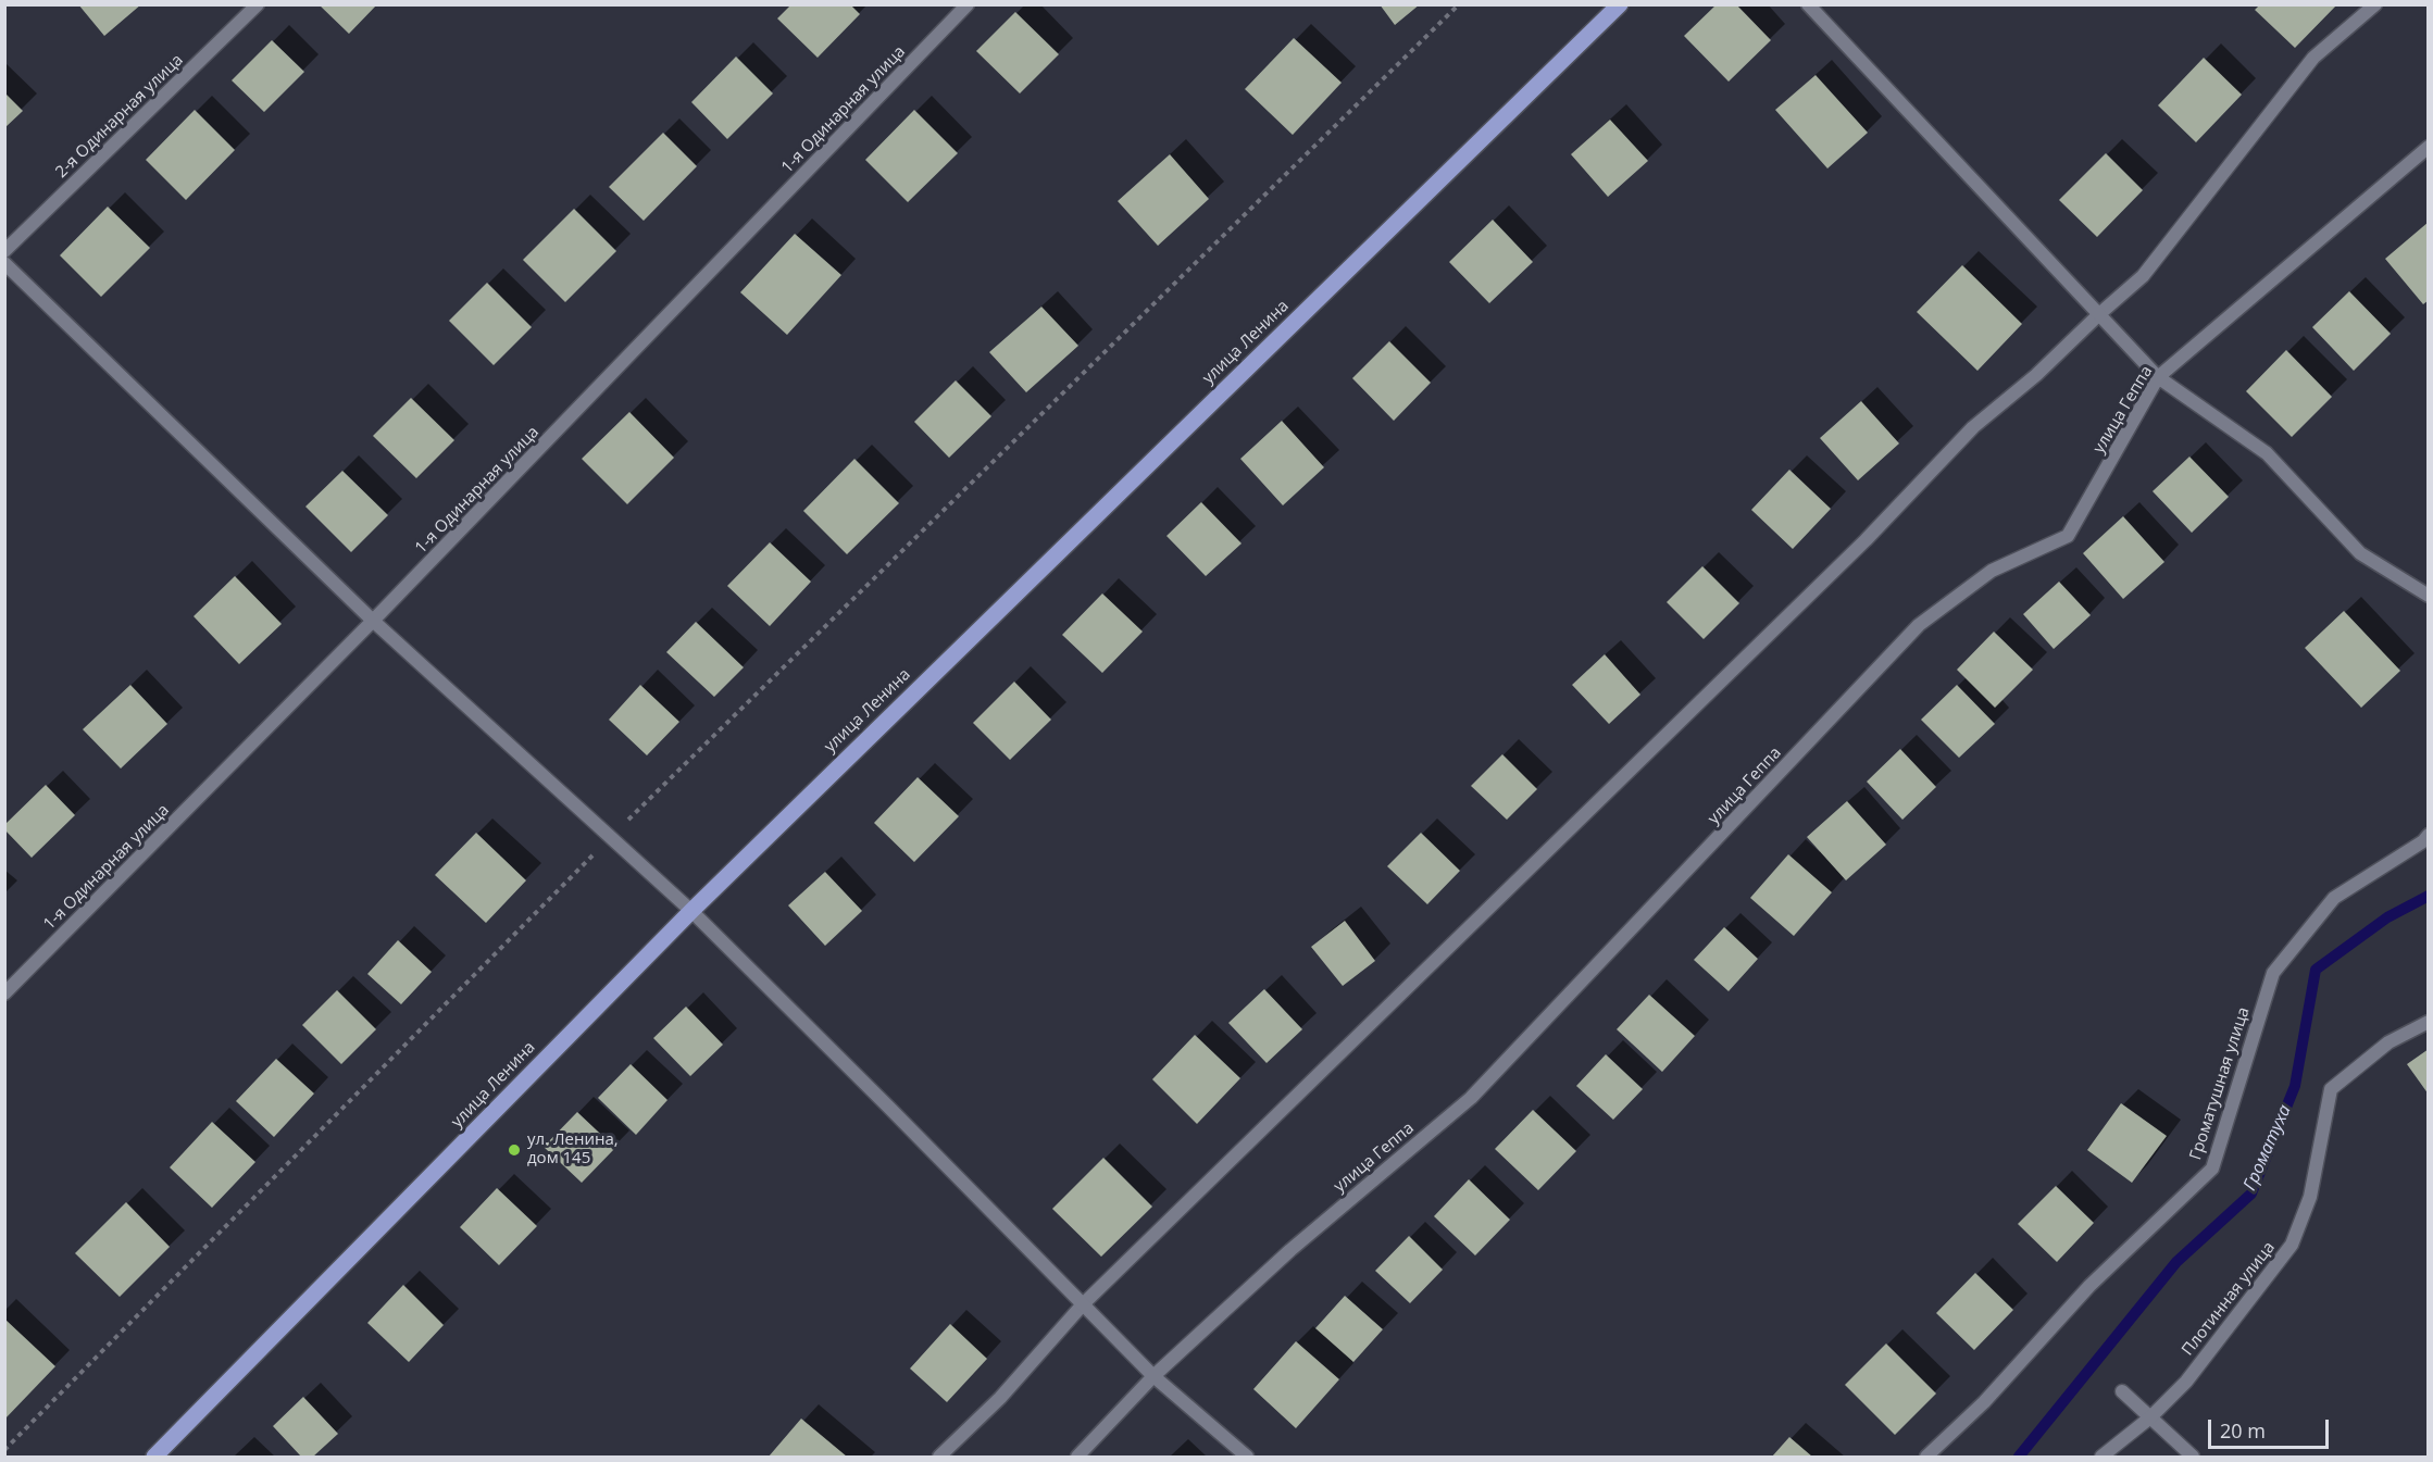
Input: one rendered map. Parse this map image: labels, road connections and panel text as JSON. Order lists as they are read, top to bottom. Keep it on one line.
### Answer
{"streets":{"main road":["улица Ленина"],"street":["1-я Одинарная улица","2-я Одинарная улица","улица Геппа","Громатушная улица","Плотинная улица"]},"water":["Громатуха"],"places":["ул. Ленина, дом 145"],"scale_bar":"20 m"}
